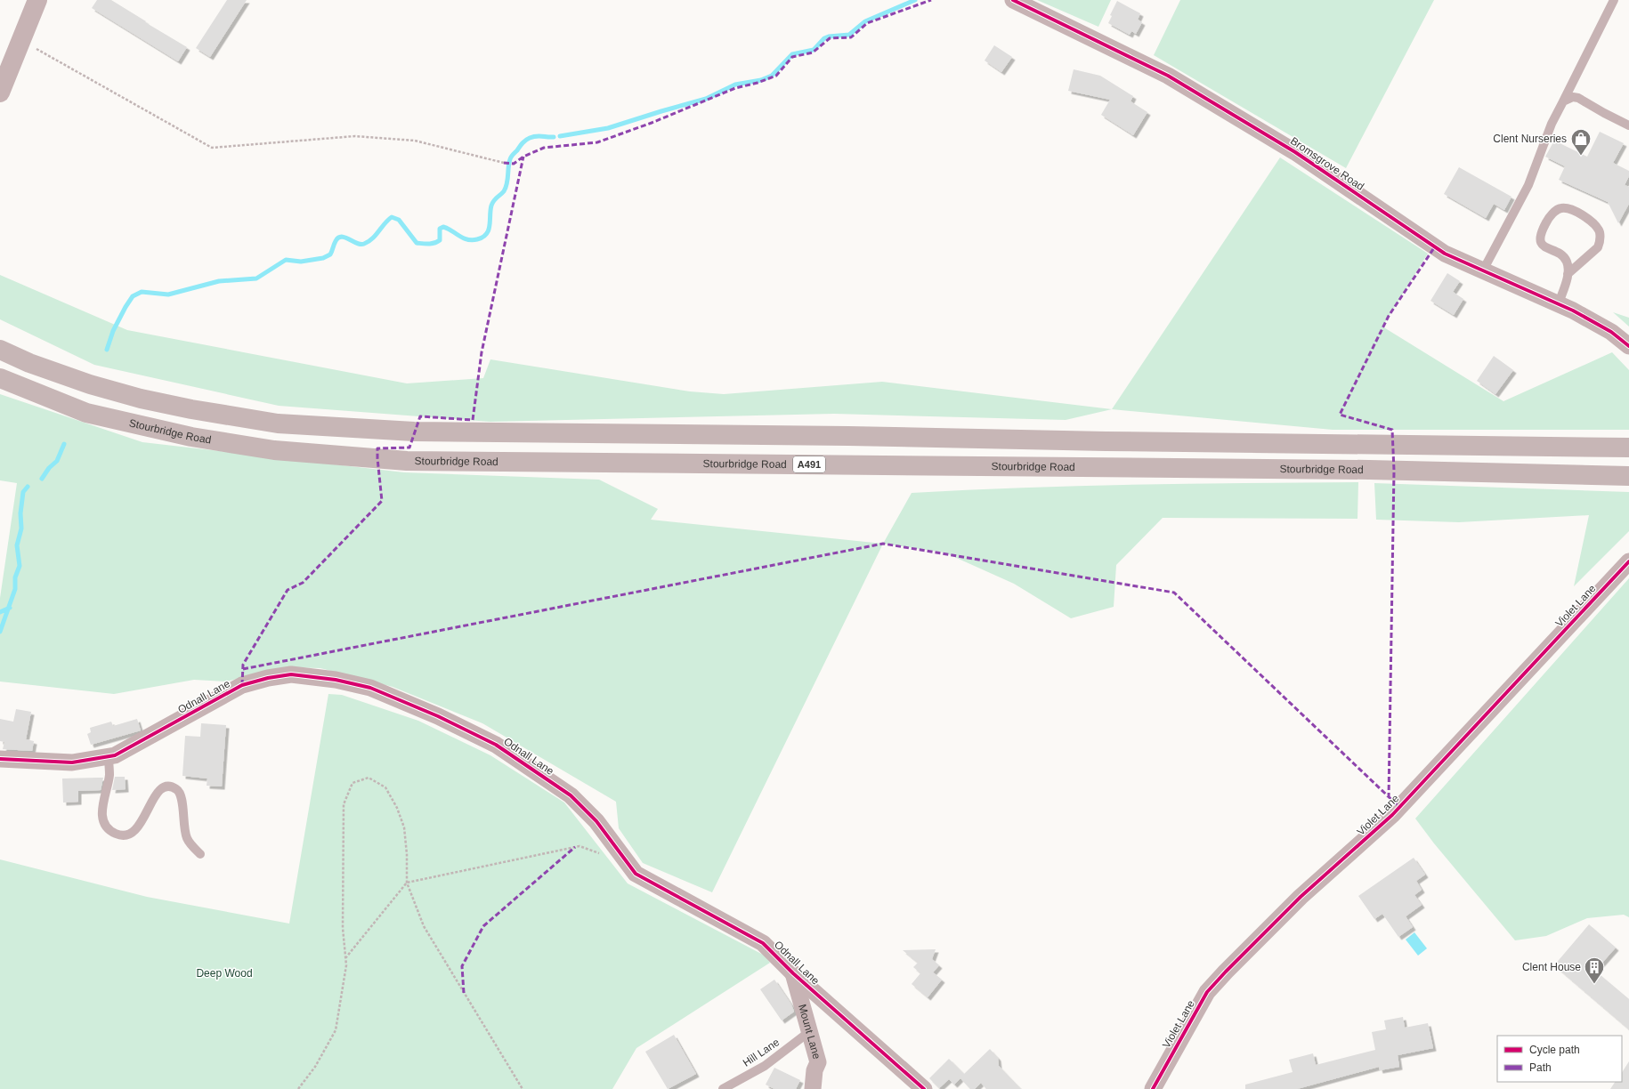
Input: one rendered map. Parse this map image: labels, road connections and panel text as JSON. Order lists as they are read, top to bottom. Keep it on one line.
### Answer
{"streets":{"highway":["Stourbridge Road","A491"],"street":["Bromsgrove Road","Violet Lane","Odnall Lane","Mount Lane"],"lane":["Hill Lane"]},"crossings":[["Odnall Lane","Mount Lane"],["Mount Lane","Hill Lane"]],"parks":["Deep Wood"],"places":{"shop":["Clent Nurseries"],"building":["Clent House"]},"legend":["Cycle path","Path"]}
